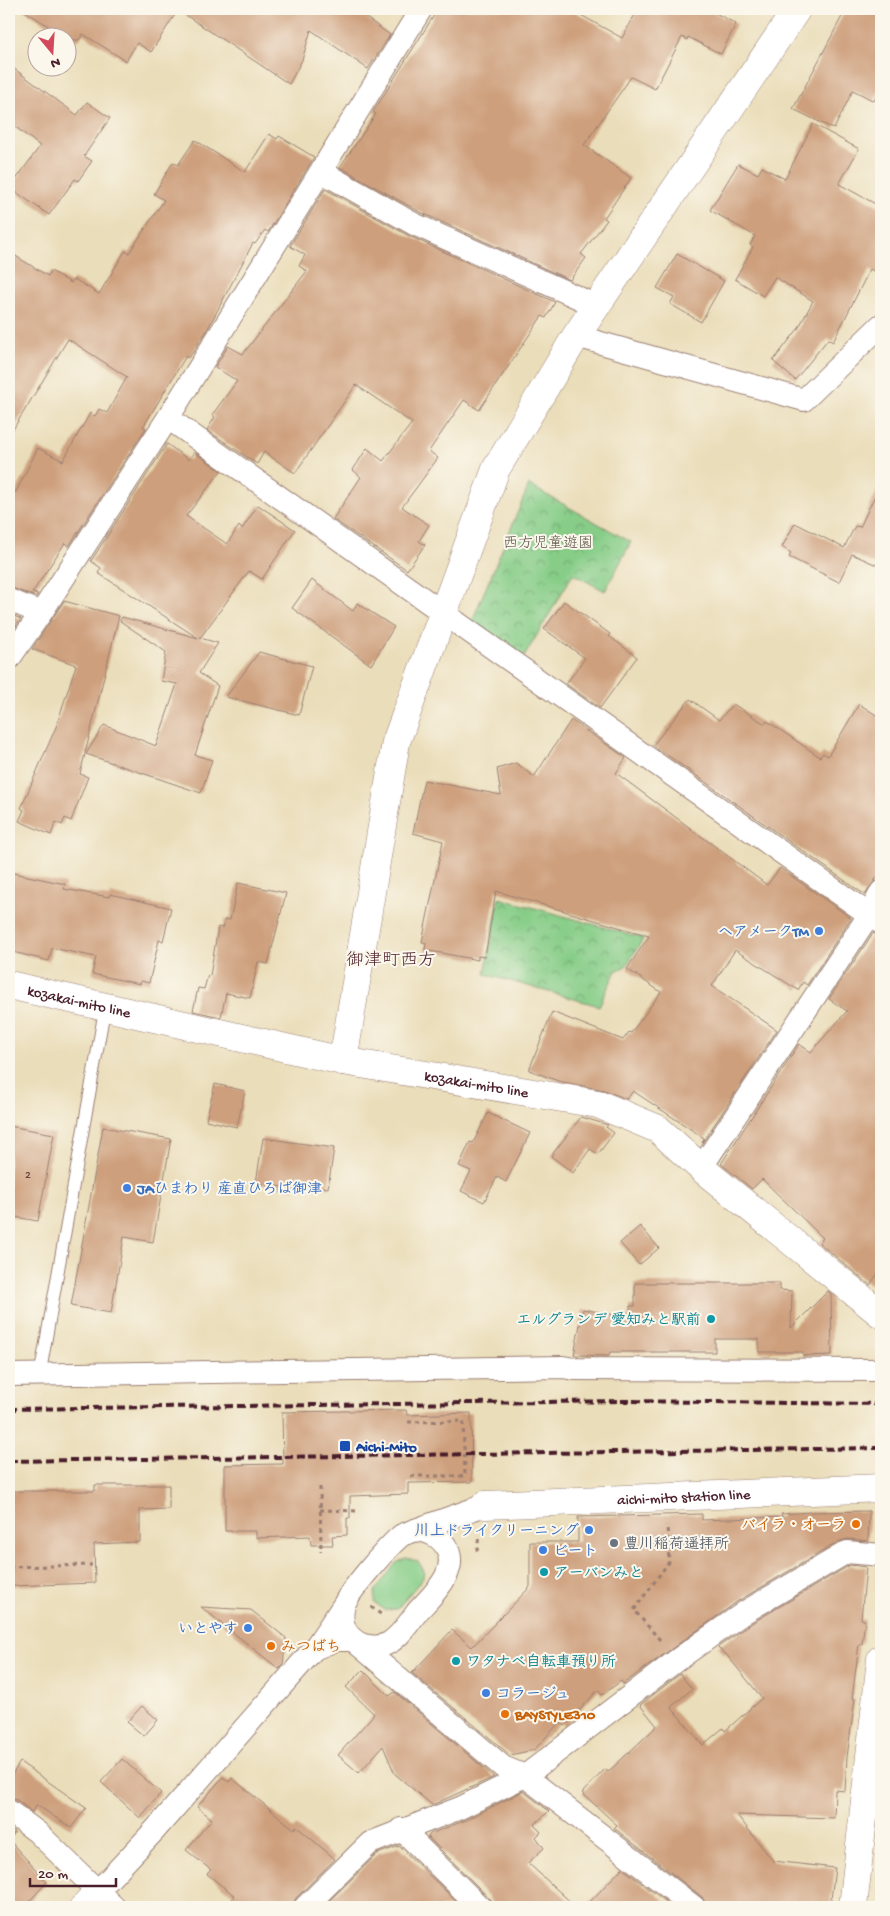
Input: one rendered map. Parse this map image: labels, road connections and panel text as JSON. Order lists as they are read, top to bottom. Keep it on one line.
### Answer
{"streets":{"main road":["kozakai-mito line","aichi-mito station line"]},"districts":["御津町西方"],"parks":["西方児童遊園"],"places":{"other":["ヘアメークTM","JAひまわり 産直ひろば御津","エルグランデ 愛知みと駅前","バイラ・オーラ","川上ドライクリーニング","豊川稲荷遥拝所","ビート","アーバンみと","いとやす","みつばち","ワタナベ自転車預り所","コラージュ","BAYSTYLE310"],"transit":["Aichi-Mito"]},"house_numbers":["2"],"scale_bar":"20 m","north":"bottom"}
